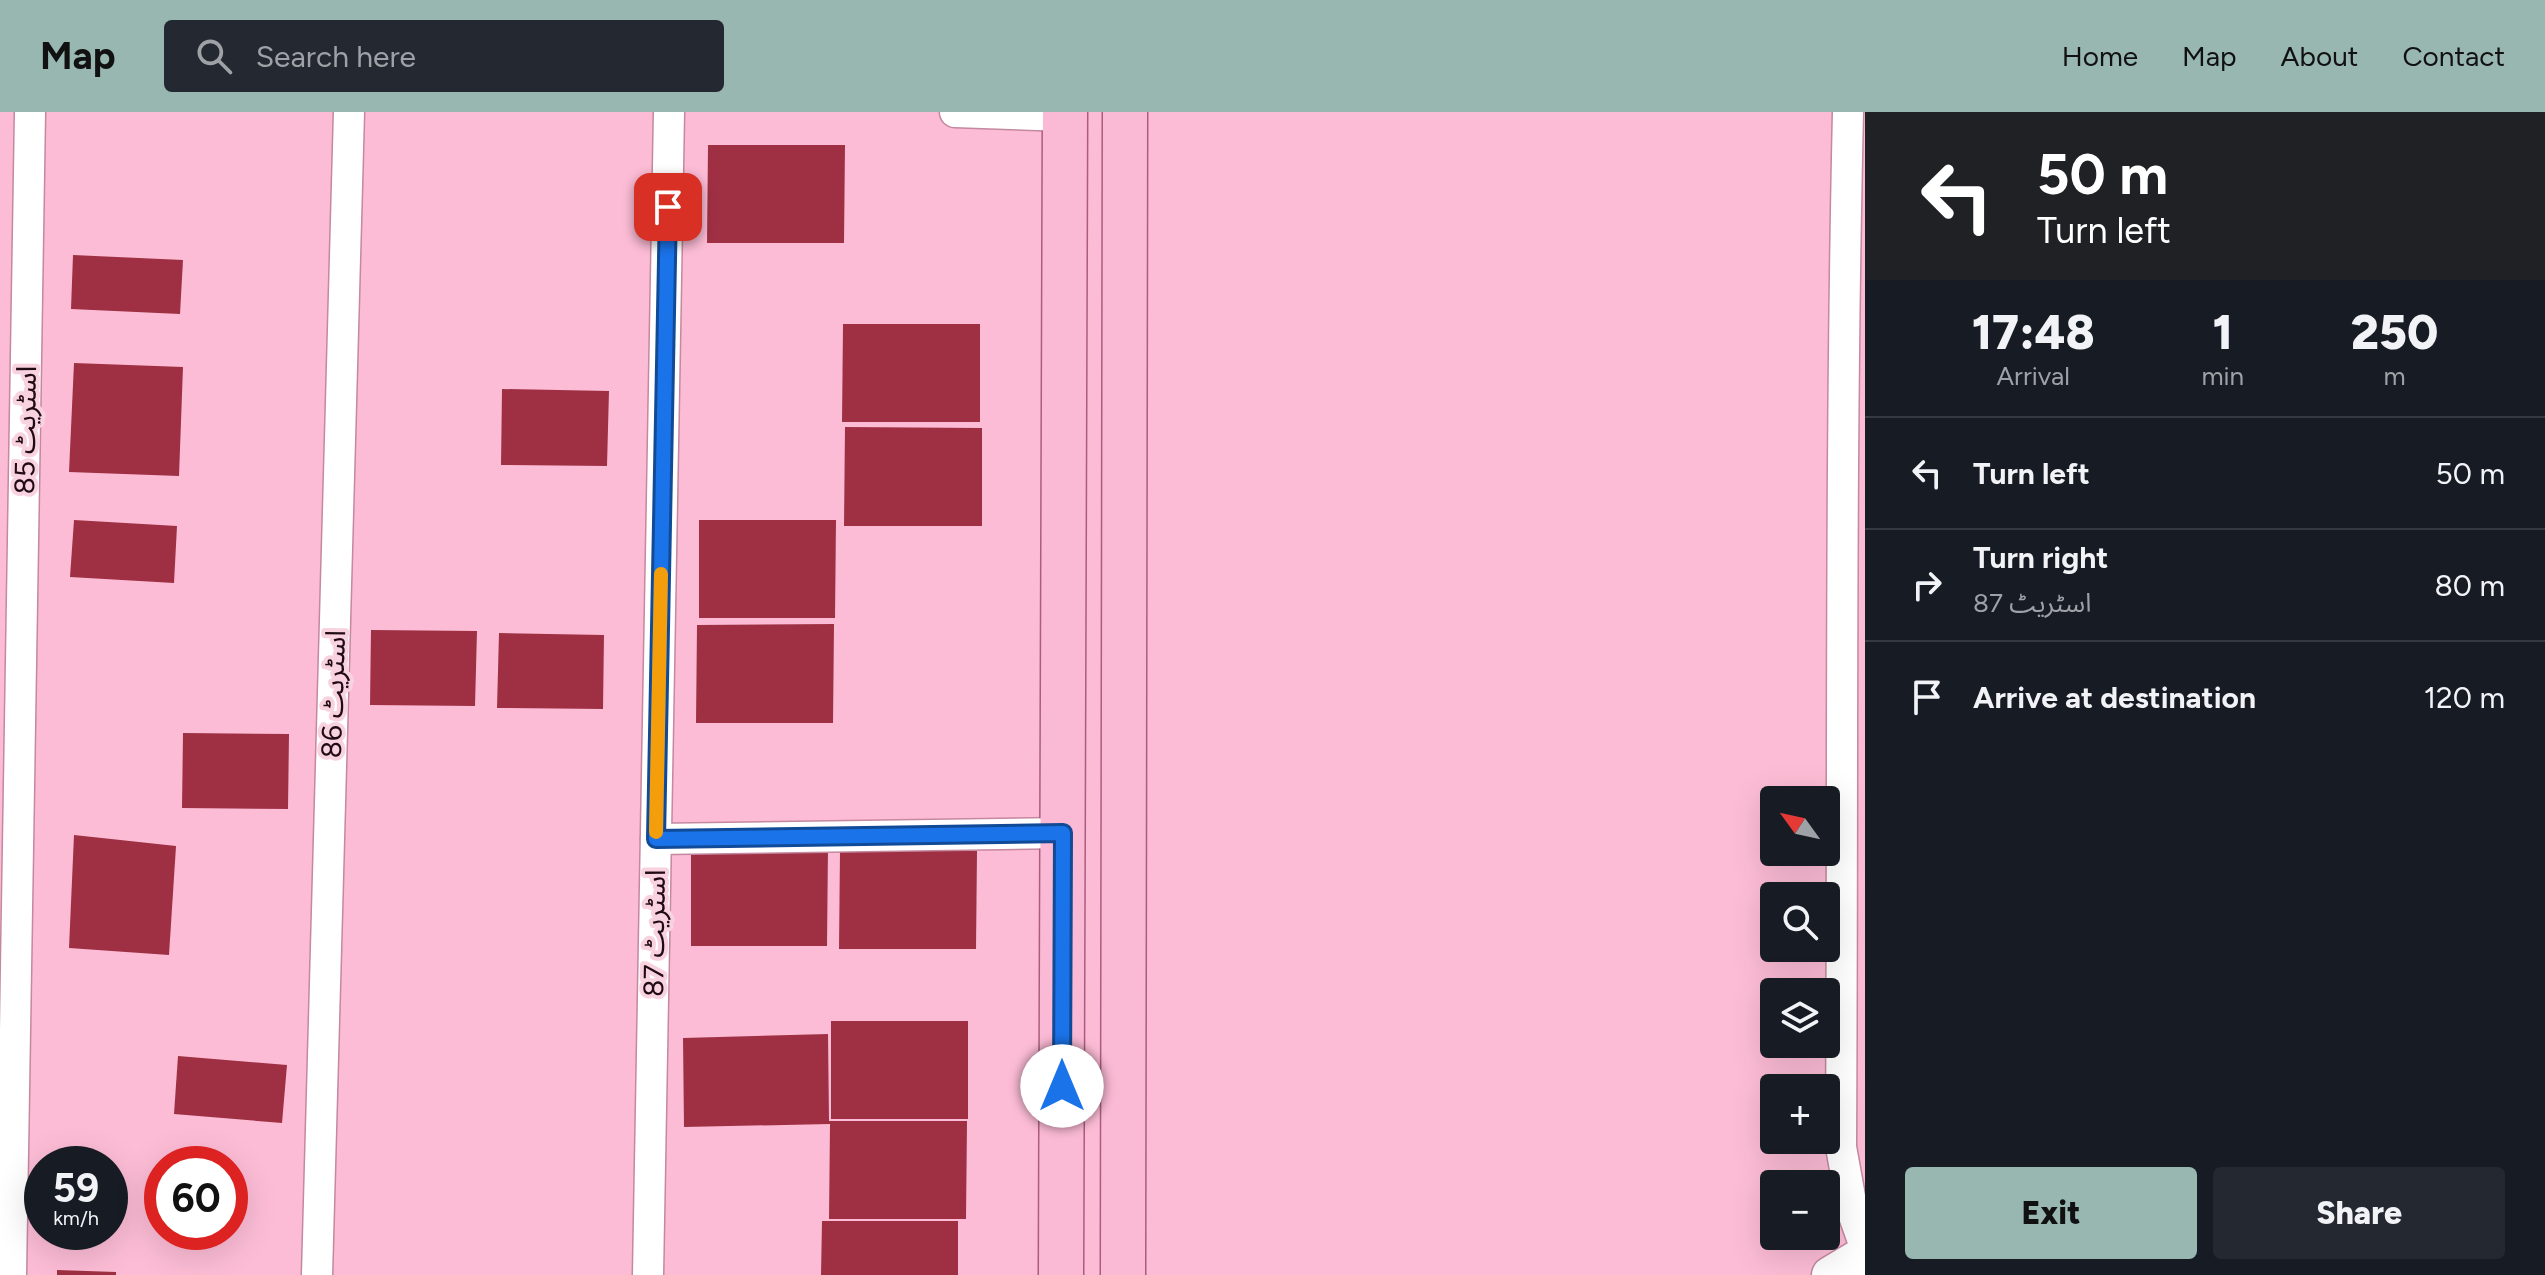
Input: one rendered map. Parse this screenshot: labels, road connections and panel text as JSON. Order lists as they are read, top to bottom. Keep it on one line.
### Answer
{"streets":{"street":["اسٹریٹ 85","اسٹریٹ 86","اسٹریٹ 87"]},"north":"top left","page":{"header":"Map","search":"Search here","nav":["Home","Map","About","Contact"],"turn":["50 m","Turn left"],"eta":["17:48","Arrival","1","min","250","m"],"list":[{"name":"Turn left","value":"50 m"},{"name":"Turn right","note":"اسٹریٹ 87","value":"80 m"},{"name":"Arrive at destination","value":"120 m"}],"map_buttons":["+","−"],"speed":"59 km/h","limit":"60","buttons":["Exit","Share"]}}
